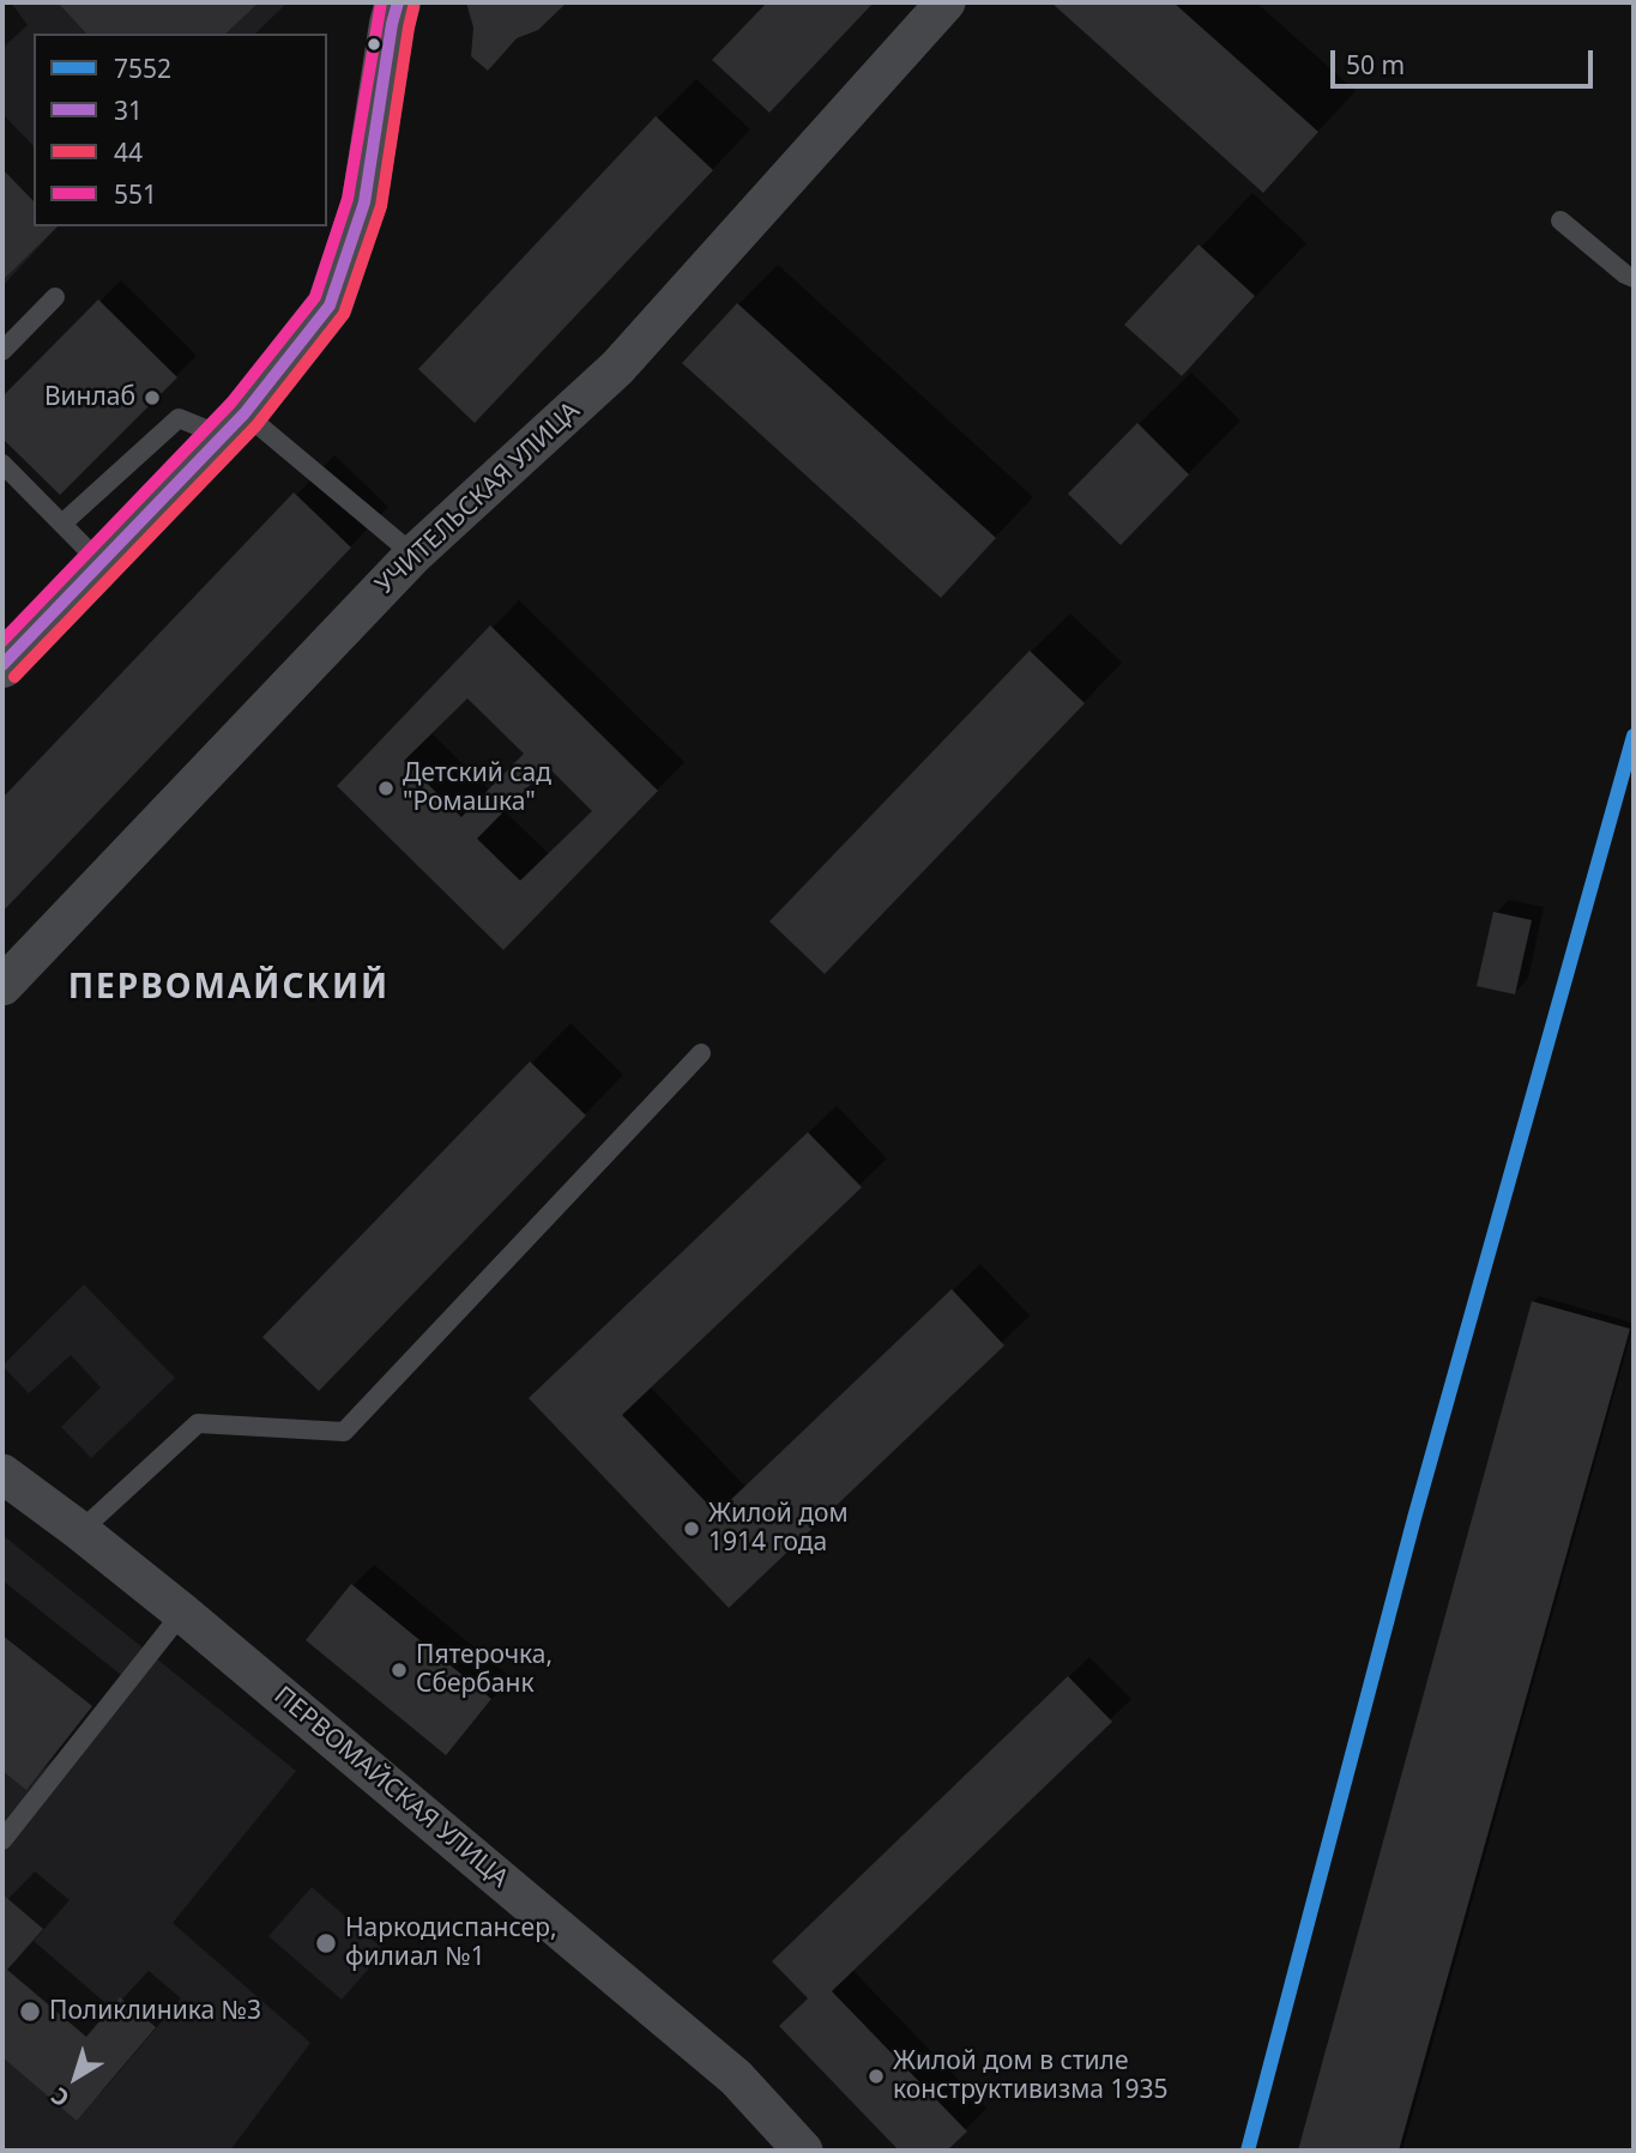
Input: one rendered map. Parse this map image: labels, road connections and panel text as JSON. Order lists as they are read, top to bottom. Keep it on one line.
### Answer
{"streets":{"street":["УЧИТЕЛЬСКАЯ УЛИЦА","ПЕРВОМАЙСКАЯ УЛИЦА"]},"districts":["ПЕРВОМАЙСКИЙ"],"places":["Винлаб","Детский сад \"Ромашка\"","Жилой дом 1914 года","Пятерочка, Сбербанк","Наркодиспансер, филиал №1","Поликлиника №3","Жилой дом в стиле конструктивизма 1935"],"lines":["transit line 31","transit line 551","transit line 44","transit line 7552"],"legend":["7552","31","44","551"],"scale_bar":"50 m","north":"bottom left"}
